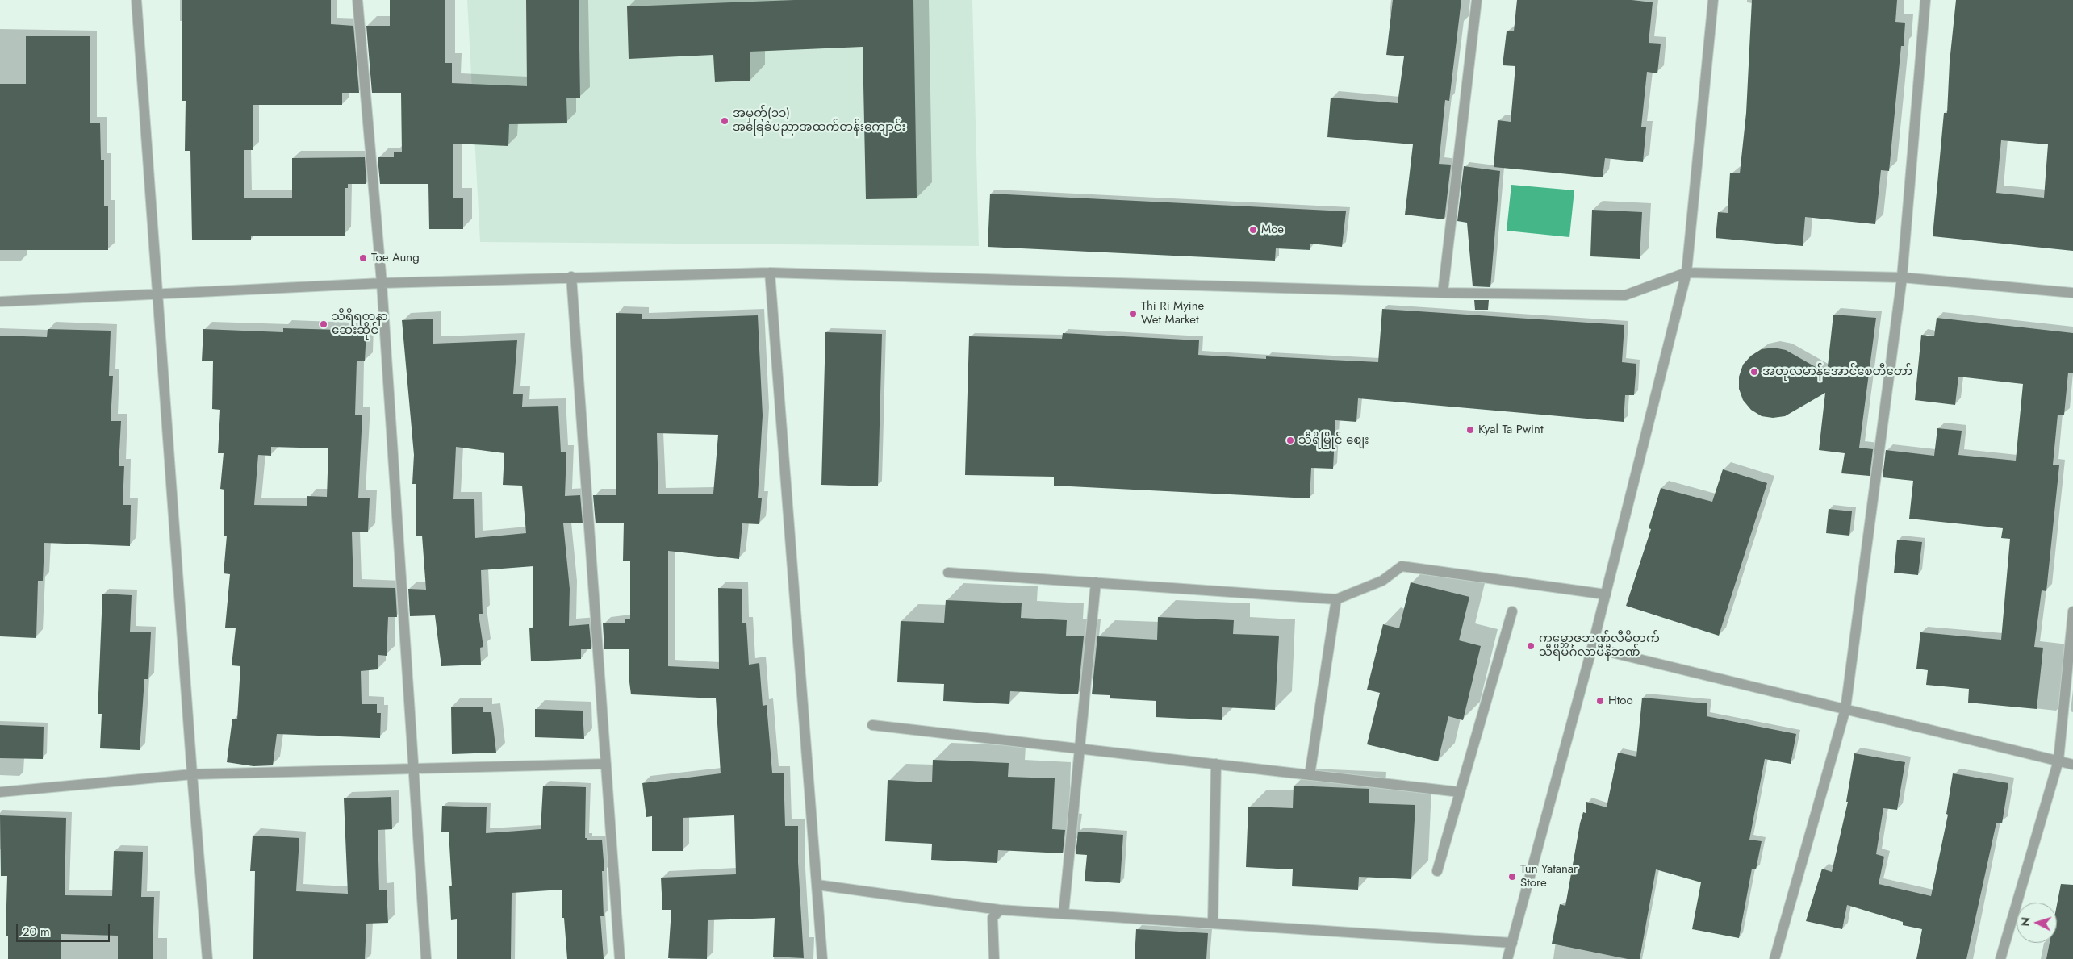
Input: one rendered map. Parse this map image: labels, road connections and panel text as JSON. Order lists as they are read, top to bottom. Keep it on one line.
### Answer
{"places":["အမှတ်(၁၁) အခြေခံပညာအထက်တန်းကျောင်း","Moe","Toe Aung","Thi Ri Myine Wet Market","သီရိရတနာ ဆေးဆိုင်","အတုလမာန်အောင်စေတီတော်","Kyal Ta Pwint","သီရိမြိုင် စျေး","ကမ္ဘောဇဘဏ်လီမိတက် သီရိမင်္ဂလာမီနီဘဏ်","Htoo","Tun Yatanar Store"],"scale_bar":"20 m","north":"left"}
